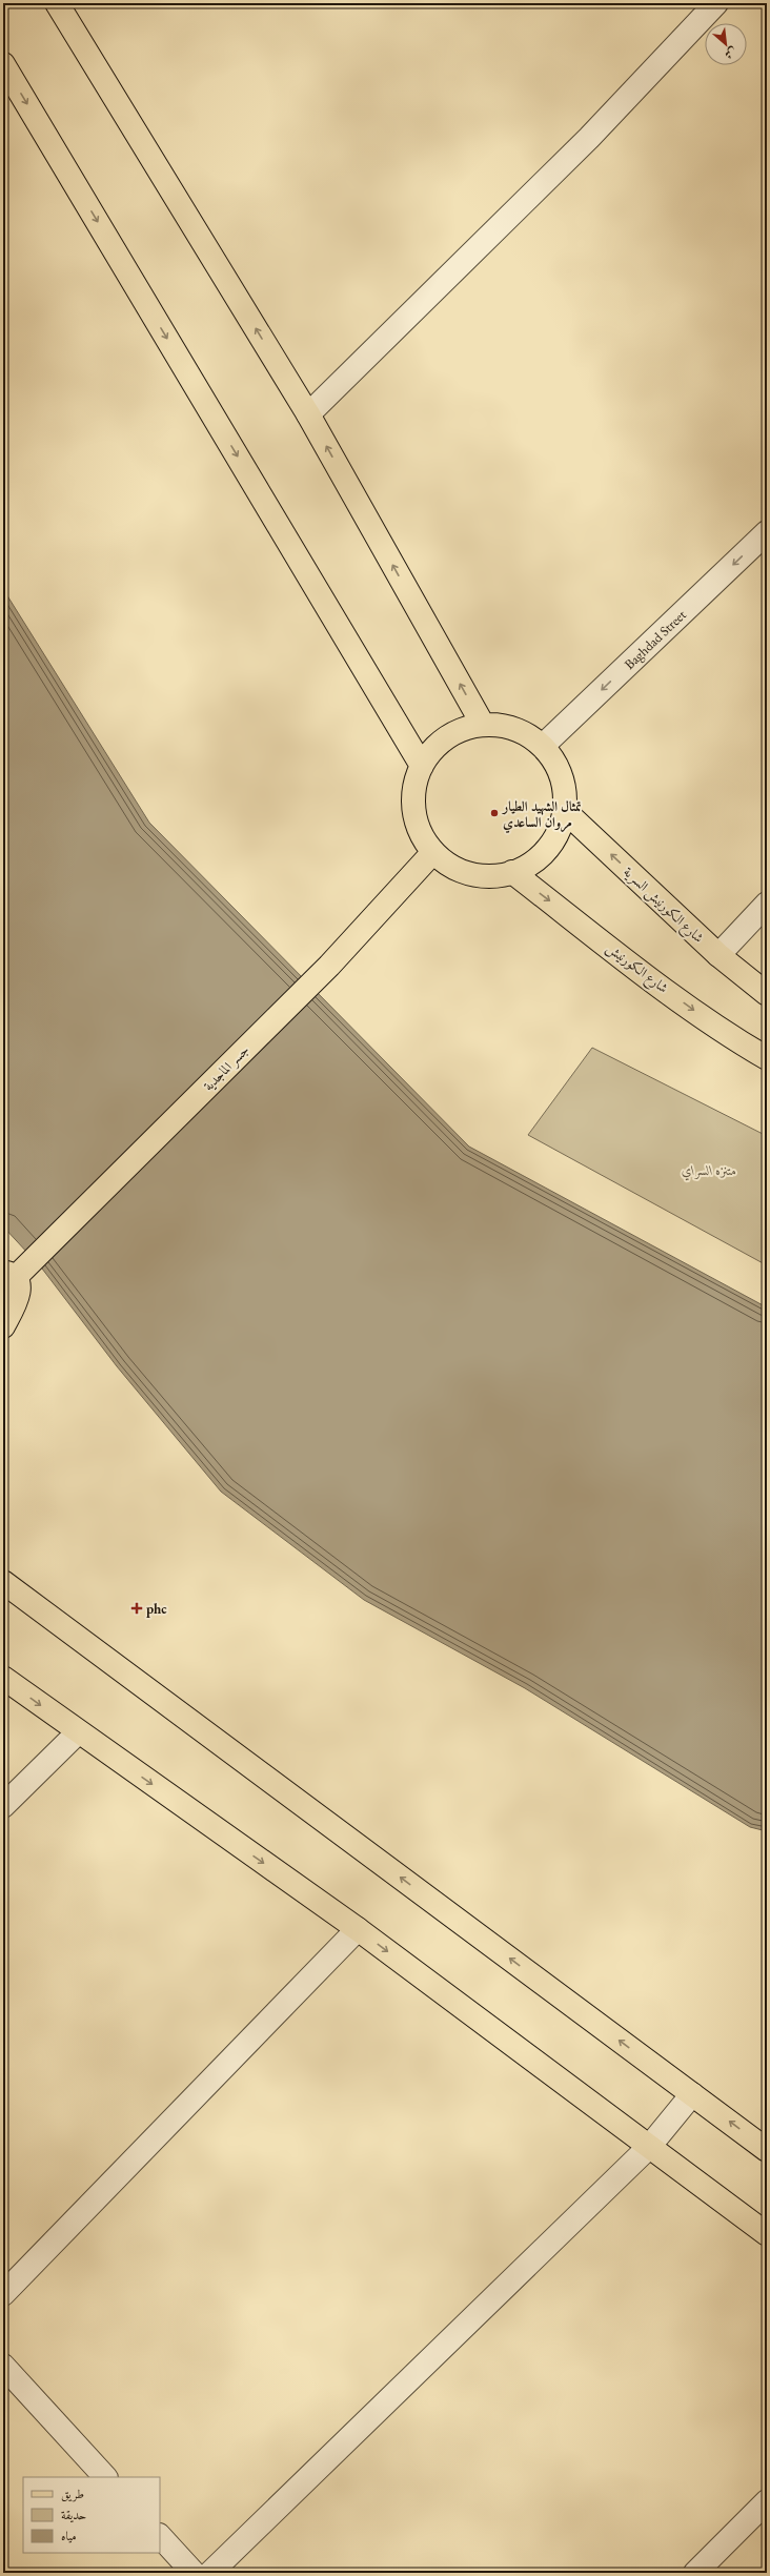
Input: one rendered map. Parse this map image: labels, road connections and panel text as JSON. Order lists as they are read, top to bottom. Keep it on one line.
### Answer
{"streets":{"main road":["شارع الكورنيش السرية","شارع الكورنيش","جسر الماجدية"],"street":["Baghdad Street"]},"one_way":["Baghdad Street","شارع الكورنيش السرية","شارع الكورنيش"],"parks":["متنزه السراي"],"places":{"other":["تمثال الشهيد الطيار مروان الساعدي"],"health":["phc"]},"legend":["طريق","حديقة","مياه"],"north":"bottom right"}
